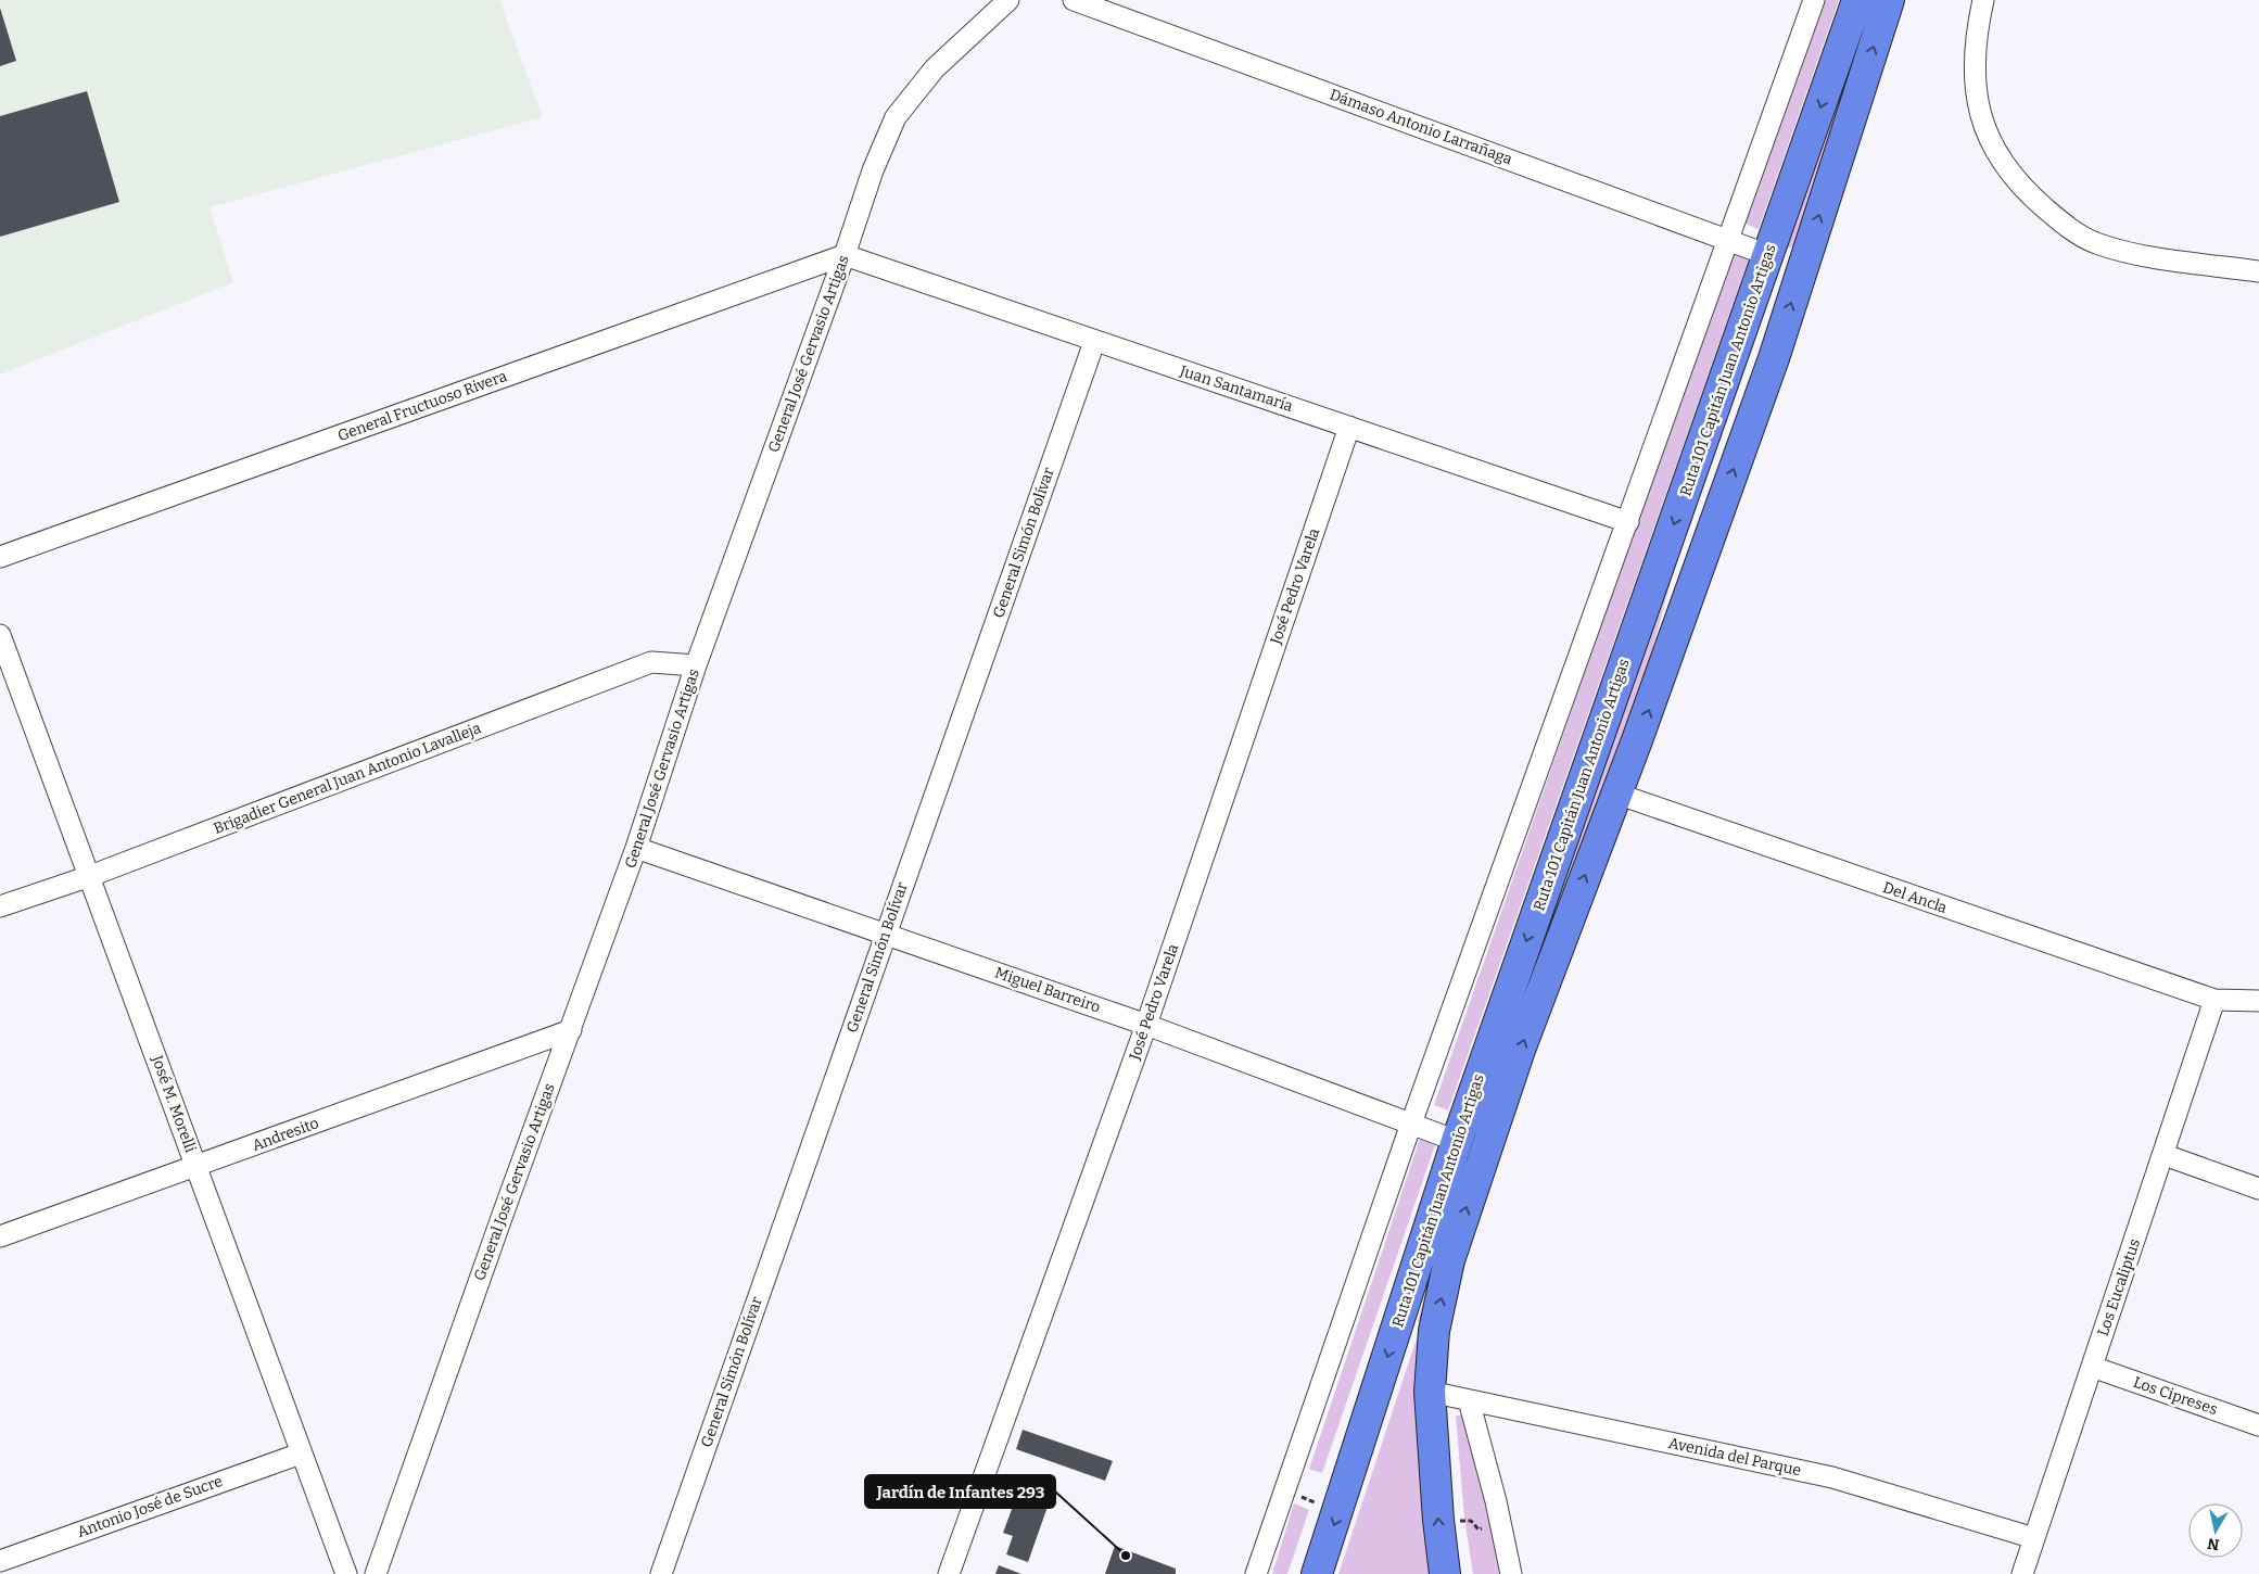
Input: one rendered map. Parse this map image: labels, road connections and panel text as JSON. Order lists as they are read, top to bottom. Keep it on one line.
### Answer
{"streets":{"highway":["Ruta 101 Capitán Juan Antonio Artigas"],"street":["Dámaso Antonio Larrañaga","General José Gervasio Artigas","Juan Santamaría","General Fructuoso Rivera","General Simón Bolívar","José Pedro Varela","Brigadier General Juan Antonio Lavalleja","Del Ancla","Miguel Barreiro","José M. Morelli","Andresito","Los Eucaliptus","Los Cipreses","Avenida del Parque","Antonio José de Sucre"]},"crossings":[["Dámaso Antonio Larrañaga","Ruta 101 Capitán Juan Antonio Artigas"],["General José Gervasio Artigas","Juan Santamaría"],["General José Gervasio Artigas","General Fructuoso Rivera"],["General José Gervasio Artigas","Brigadier General Juan Antonio Lavalleja"],["General José Gervasio Artigas","Miguel Barreiro"],["General José Gervasio Artigas","Andresito"],["Ruta 101 Capitán Juan Antonio Artigas","Del Ancla"],["Ruta 101 Capitán Juan Antonio Artigas","Miguel Barreiro"],["Ruta 101 Capitán Juan Antonio Artigas","Avenida del Parque"],["Juan Santamaría","General Fructuoso Rivera"],["Juan Santamaría","General Simón Bolívar"],["Juan Santamaría","José Pedro Varela"],["General Simón Bolívar","Miguel Barreiro"],["José Pedro Varela","Miguel Barreiro"],["Brigadier General Juan Antonio Lavalleja","José M. Morelli"],["Del Ancla","Los Eucaliptus"],["José M. Morelli","Andresito"],["José M. Morelli","Antonio José de Sucre"],["Los Eucaliptus","Los Cipreses"],["Los Eucaliptus","Avenida del Parque"]],"places":["Jardín de Infantes 293"],"north":"bottom"}
